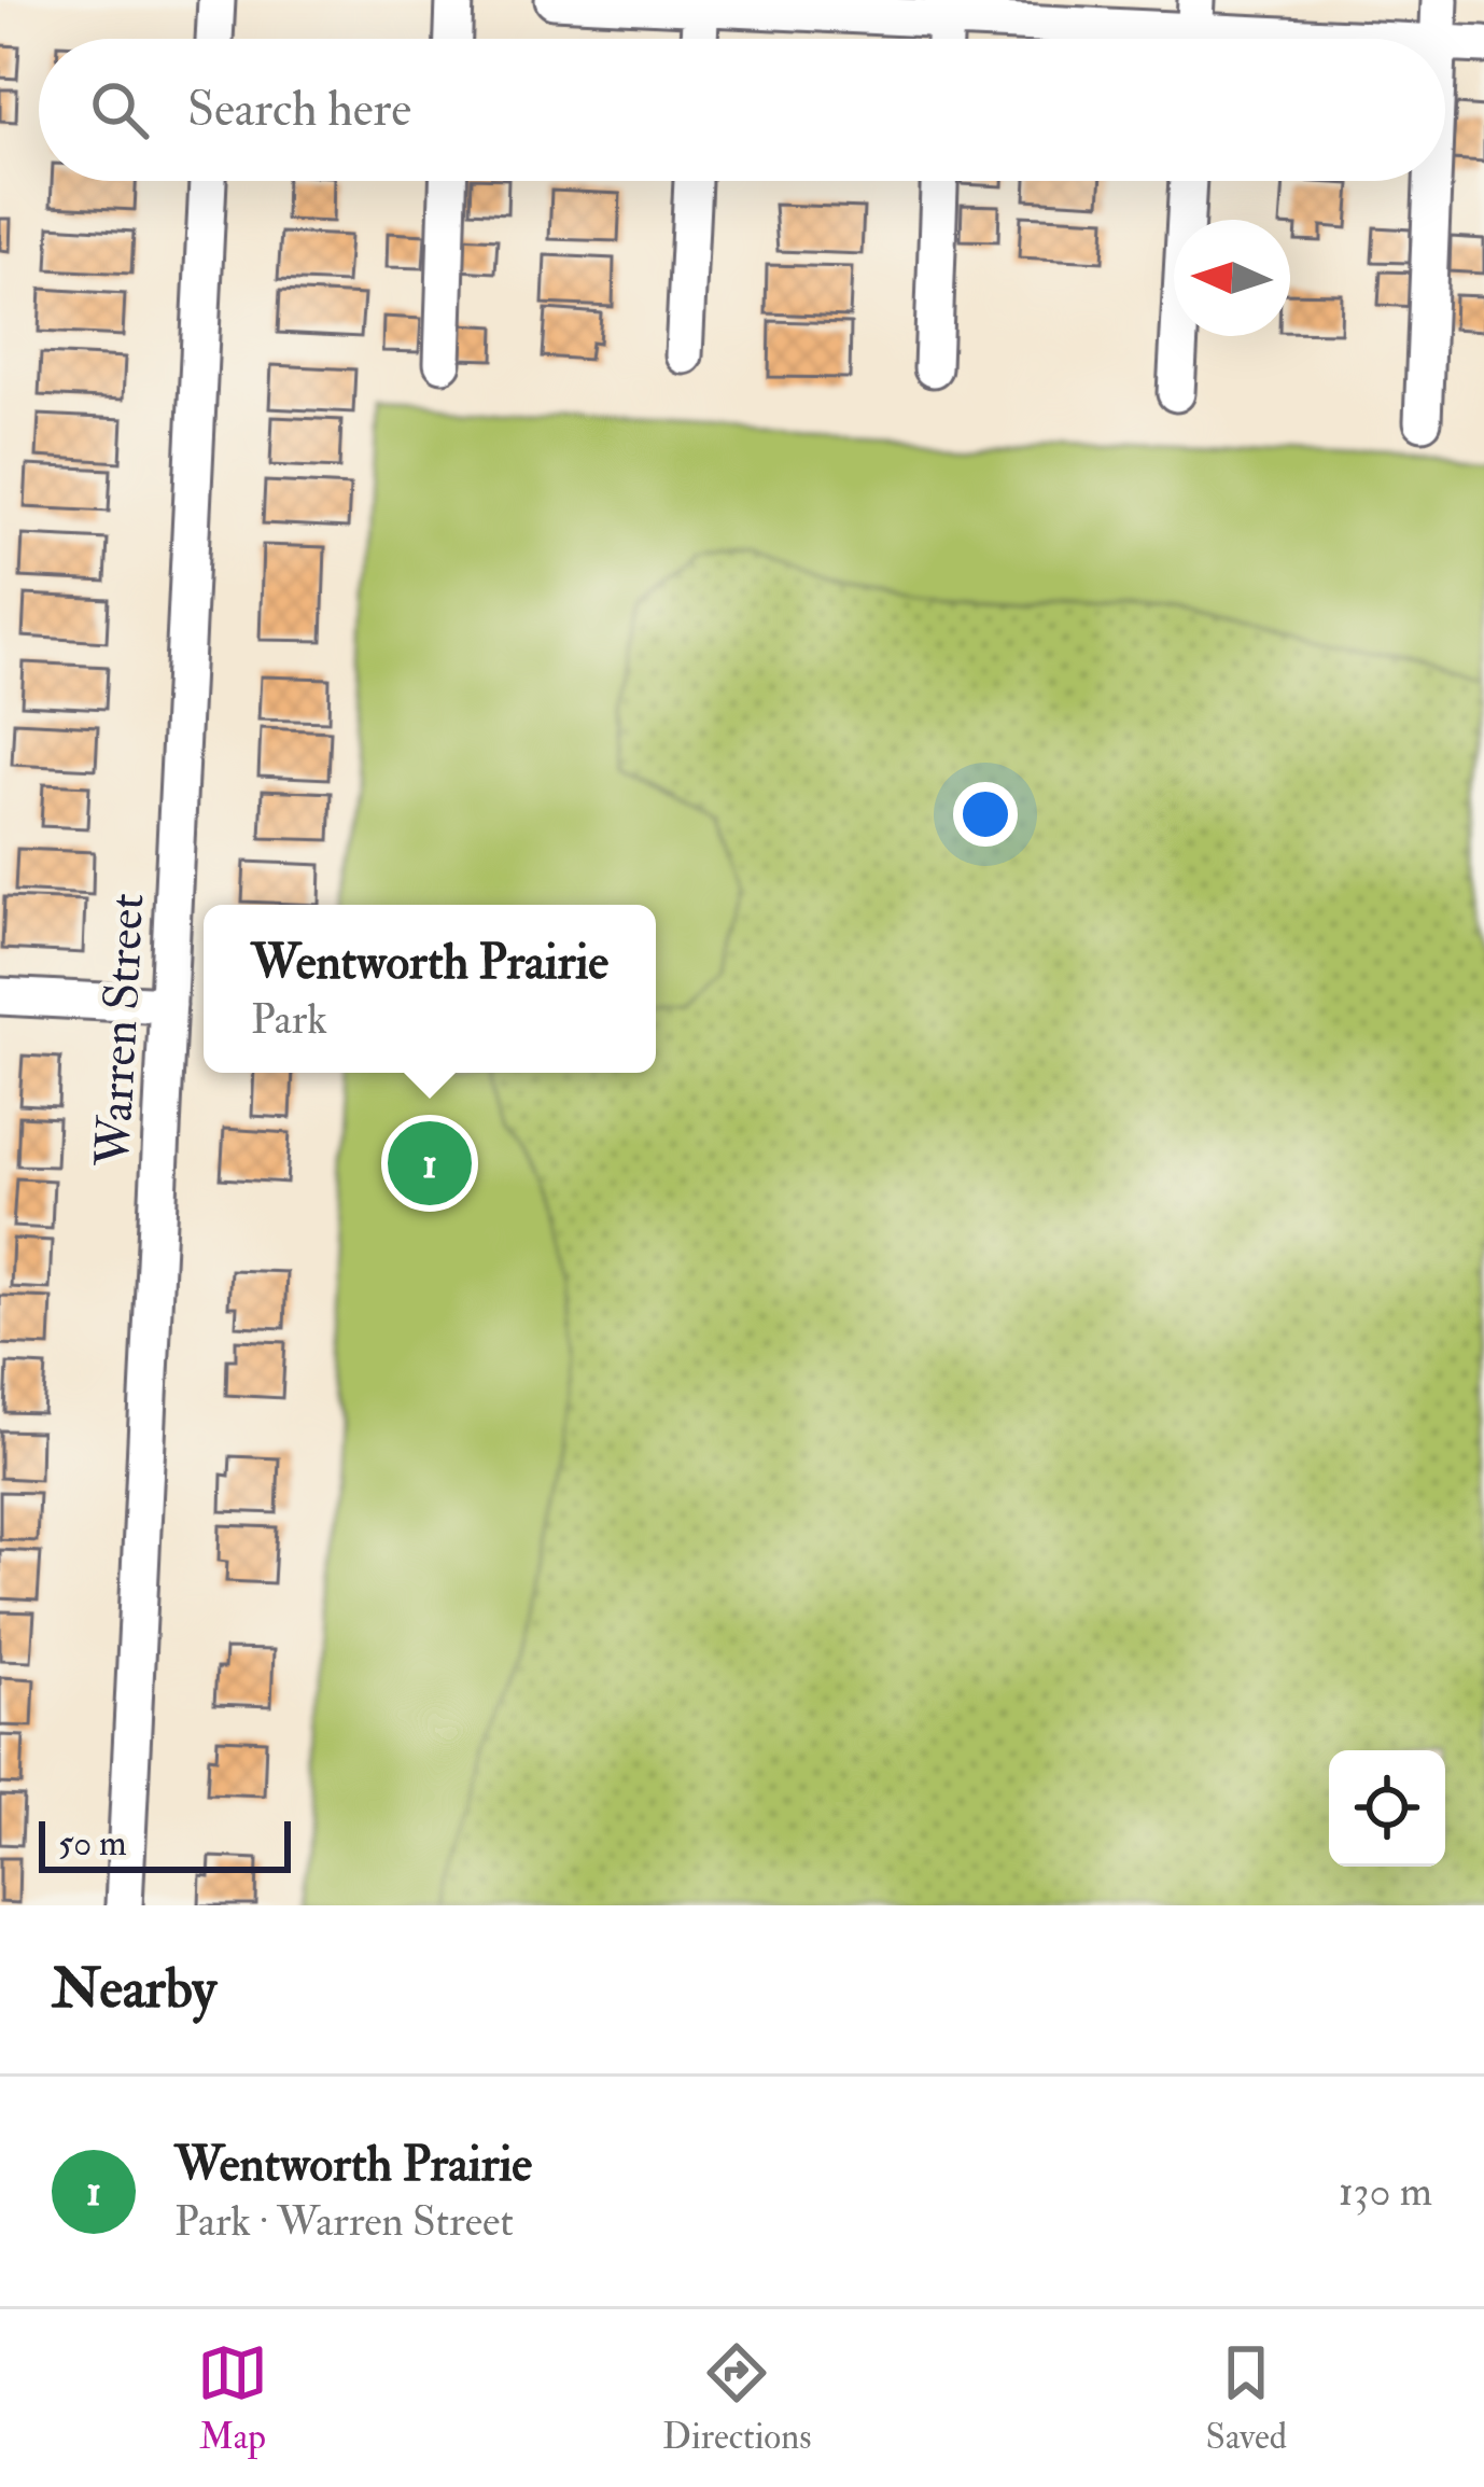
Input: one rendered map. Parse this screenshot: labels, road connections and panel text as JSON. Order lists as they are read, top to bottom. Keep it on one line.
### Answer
{"streets":{"street":["Warren Street"]},"scale_bar":"50 m","north":"left","page":{"search":"Search here","popup":["Wentworth Prairie","Park"],"pins":"1","scale":"50 m","heading":"Nearby","list":[{"mark":"1","name":"Wentworth Prairie","note":"Park · Warren Street","value":"130 m"}],"nav":["Map","Directions","Saved"]}}
